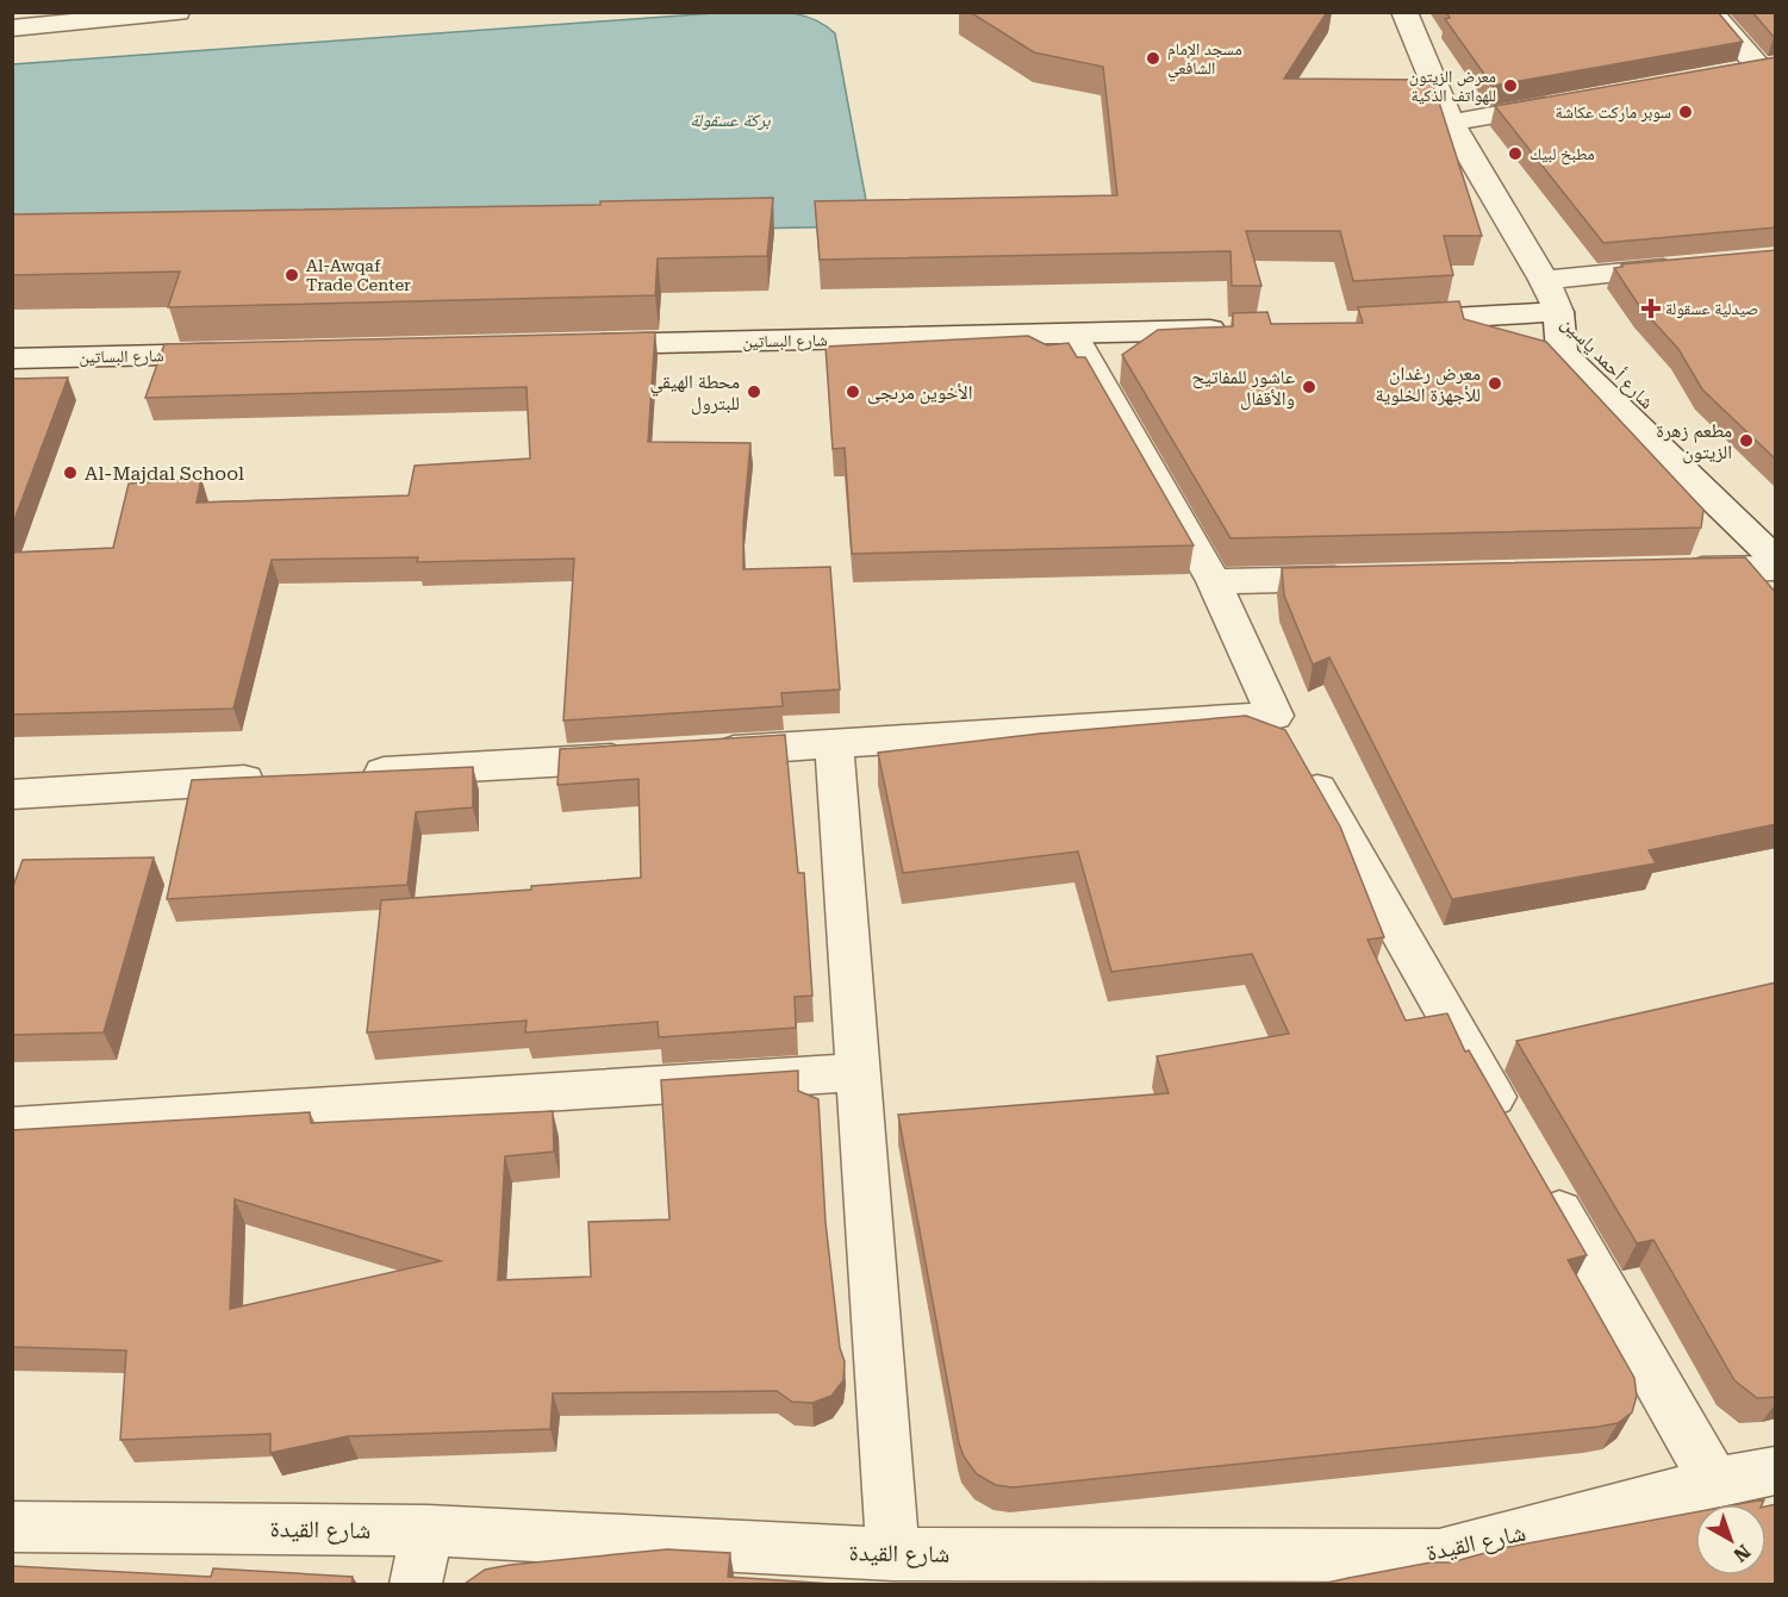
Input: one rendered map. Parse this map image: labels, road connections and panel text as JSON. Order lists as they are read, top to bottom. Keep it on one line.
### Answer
{"streets":{"street":["شارع البساتين","شارع أحمد ياسين","شارع القيدة"]},"water":["بركة عسقولة"],"places":{"other":["مسجد الإمام الشافعي","معرض الزيتون للهواتف الذكية","سوبر ماركت عكاشة","مطبخ لبيك","Al-Awqaf Trade Center","معرض رغدان للأجهزة الخلوية","عاشور للمفاتيح والأقفال","محطة الهيقي للبترول","الأخوين مرىجى","مطعم زهرة الزيتون","Al-Majdal School"],"health":["صيدلية عسقولة"]},"north":"bottom right"}
